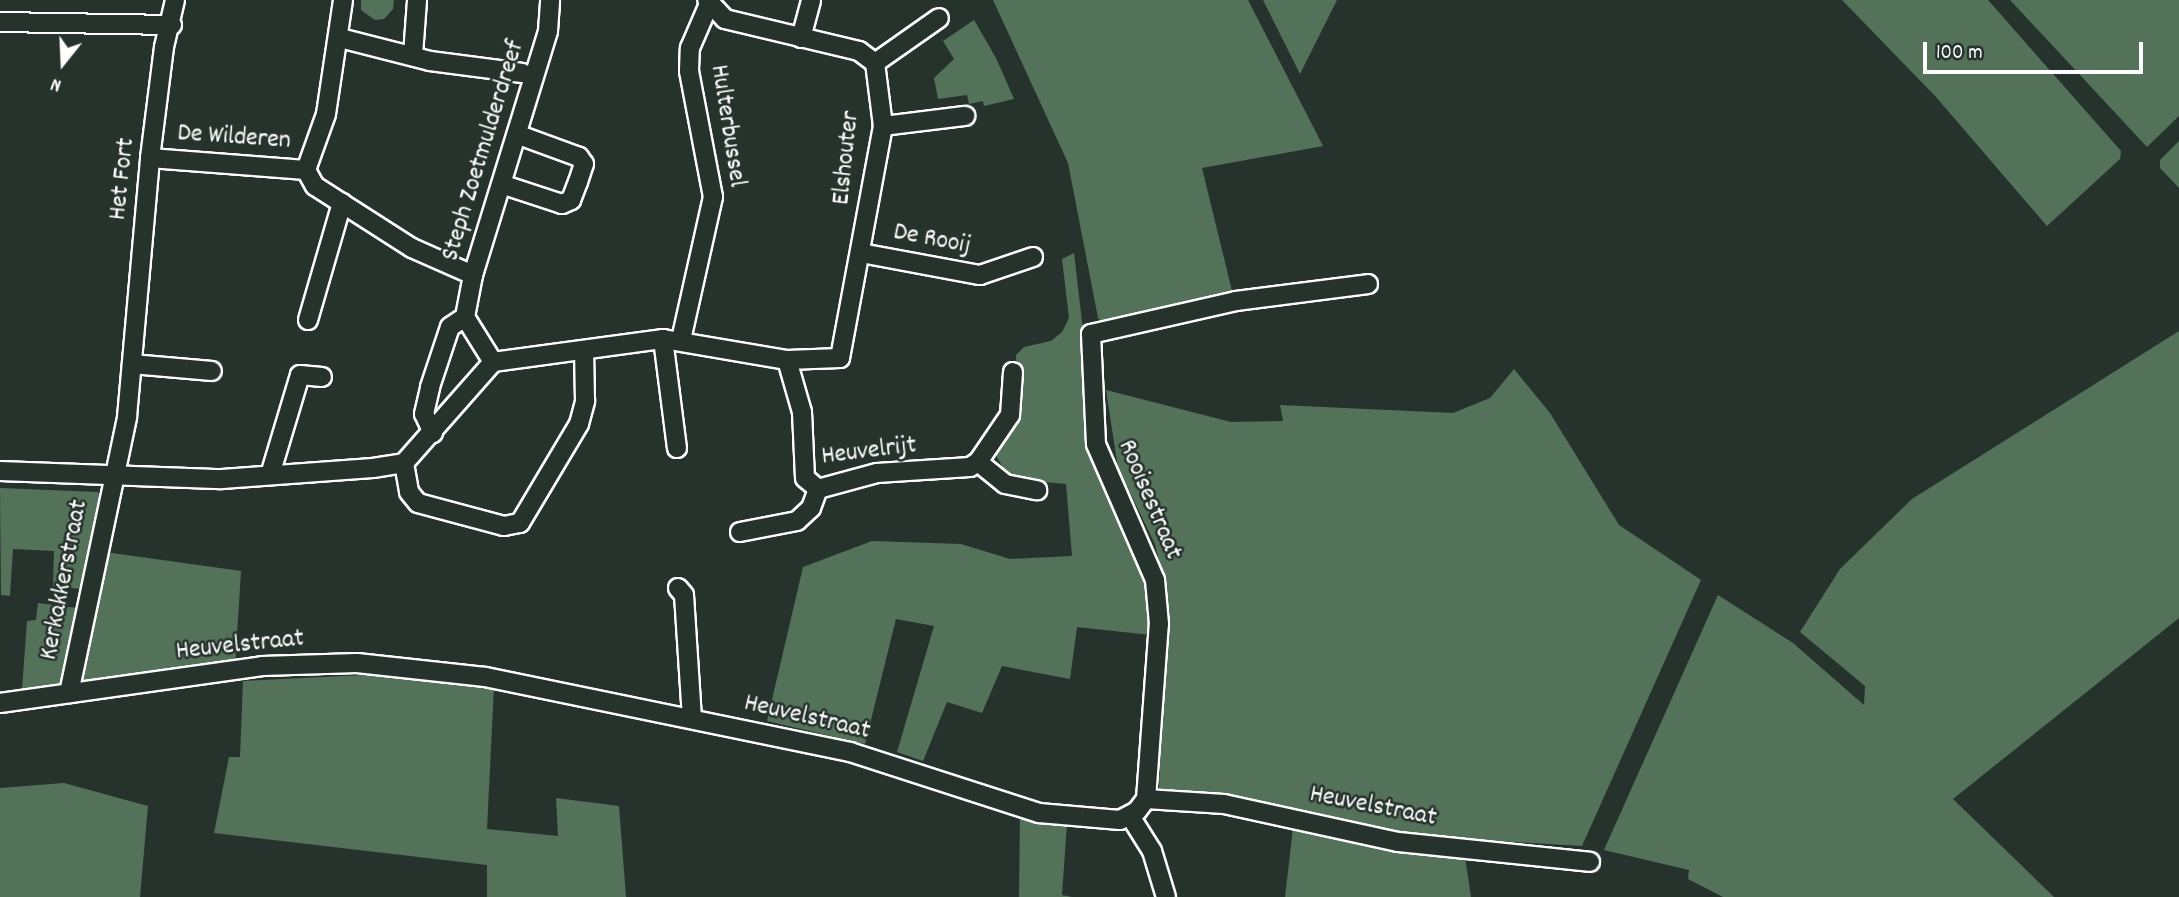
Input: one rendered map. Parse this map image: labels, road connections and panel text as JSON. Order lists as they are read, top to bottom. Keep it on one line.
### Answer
{"streets":{"street":["Hulterbussel","De Wilderen","Steph Zoetmulderdreef","Elshouter","Het Fort","De Rooij","Heuvelrijt","Rooisestraat","Kerkakkerstraat","Heuvelstraat"]},"crossings":[["De Wilderen","Steph Zoetmulderdreef"],["De Wilderen","Het Fort"],["Elshouter","De Rooij"],["Elshouter","Heuvelrijt"],["Het Fort","Kerkakkerstraat"],["Rooisestraat","Heuvelstraat"],["Kerkakkerstraat","Heuvelstraat"]],"scale_bar":"100 m","north":"bottom"}
